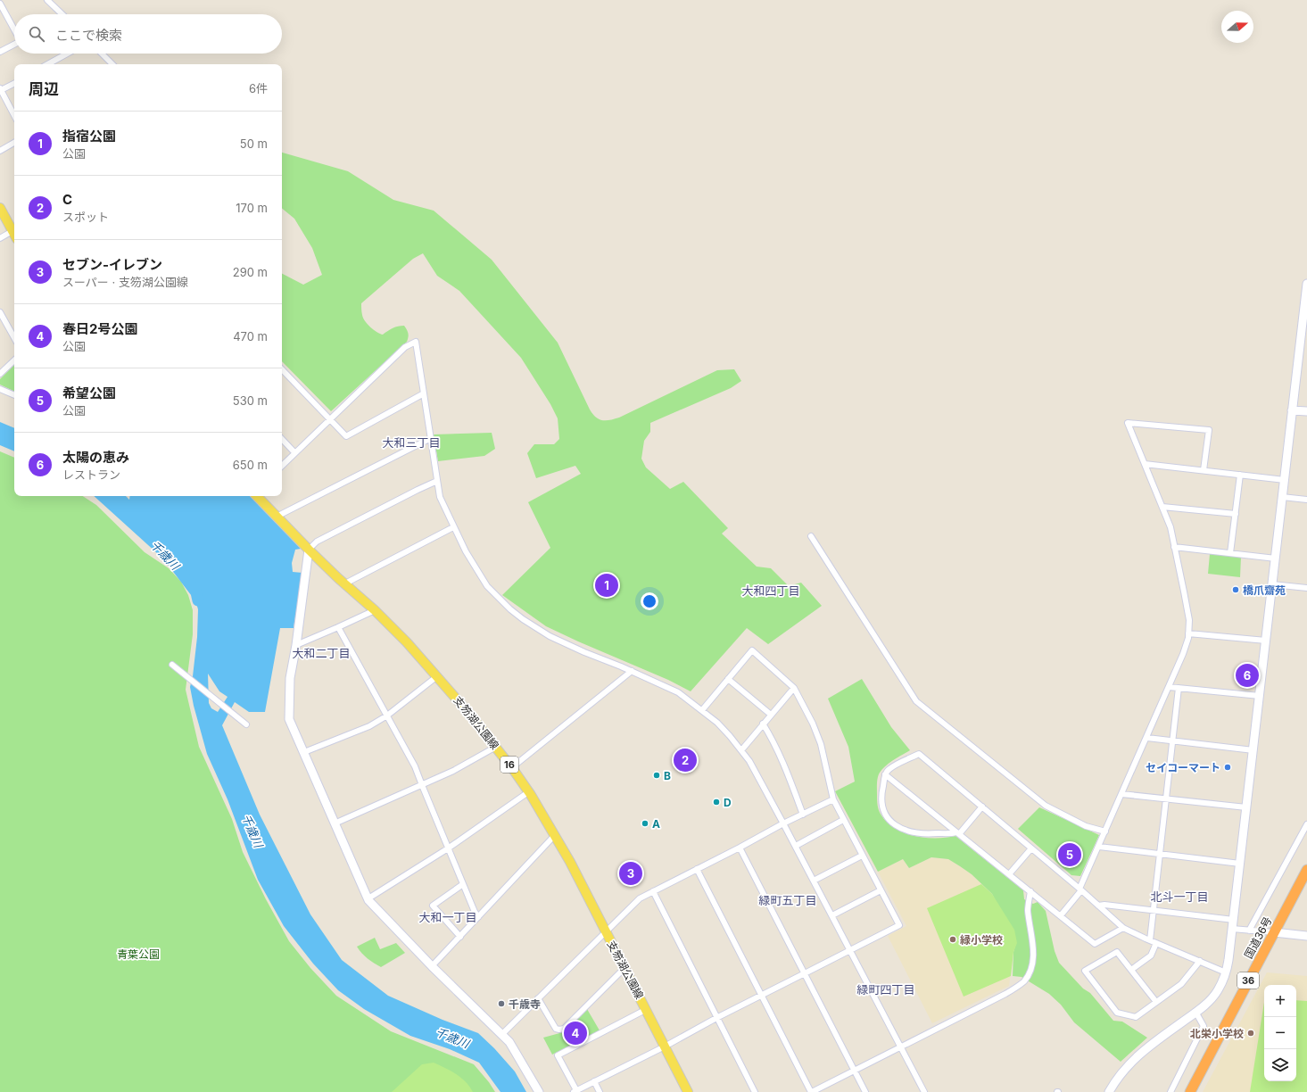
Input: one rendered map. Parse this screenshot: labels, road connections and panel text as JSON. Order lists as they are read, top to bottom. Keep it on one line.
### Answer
{"streets":{"highway":["国道36号","36"],"main road":["支笏湖公園線","16"]},"districts":["大和三丁目","大和四丁目","大和二丁目","北斗一丁目","緑町五丁目","大和一丁目","緑町四丁目"],"water":["千歳川"],"parks":["青葉公園"],"places":["橋爪齋苑","セイコーマート","B","D","A","緑小学校","千歳寺","北栄小学校"],"north":"right","page":{"search":"ここで検索","heading":["周辺","6件"],"list":[{"mark":"1","name":"指宿公園","note":"公園","value":"50 m"},{"mark":"2","name":"C","note":"スポット","value":"170 m"},{"mark":"3","name":"セブン-イレブン","note":"スーパー · 支笏湖公園線","value":"290 m"},{"mark":"4","name":"春日2号公園","note":"公園","value":"470 m"},{"mark":"5","name":"希望公園","note":"公園","value":"530 m"},{"mark":"6","name":"太陽の恵み","note":"レストラン","value":"650 m"}],"pins":["1","6","2","5","3","4"],"map_buttons":["+","−"]}}
